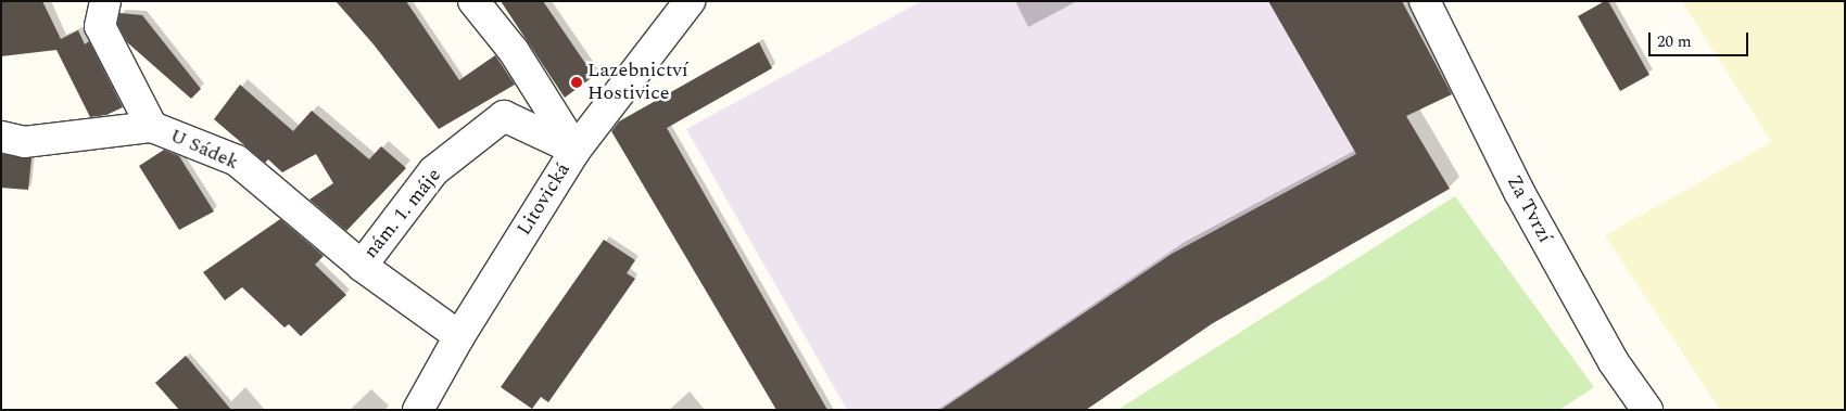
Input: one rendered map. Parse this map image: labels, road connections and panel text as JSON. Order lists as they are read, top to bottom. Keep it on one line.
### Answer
{"streets":{"street":["U Sádek","Litovická","Za Tvrzí","nám. 1. máje"]},"crossings":[["U Sádek","nám. 1. máje"],["Litovická","nám. 1. máje"]],"places":["Lazebnictví Hostivice"],"scale_bar":"20 m"}
